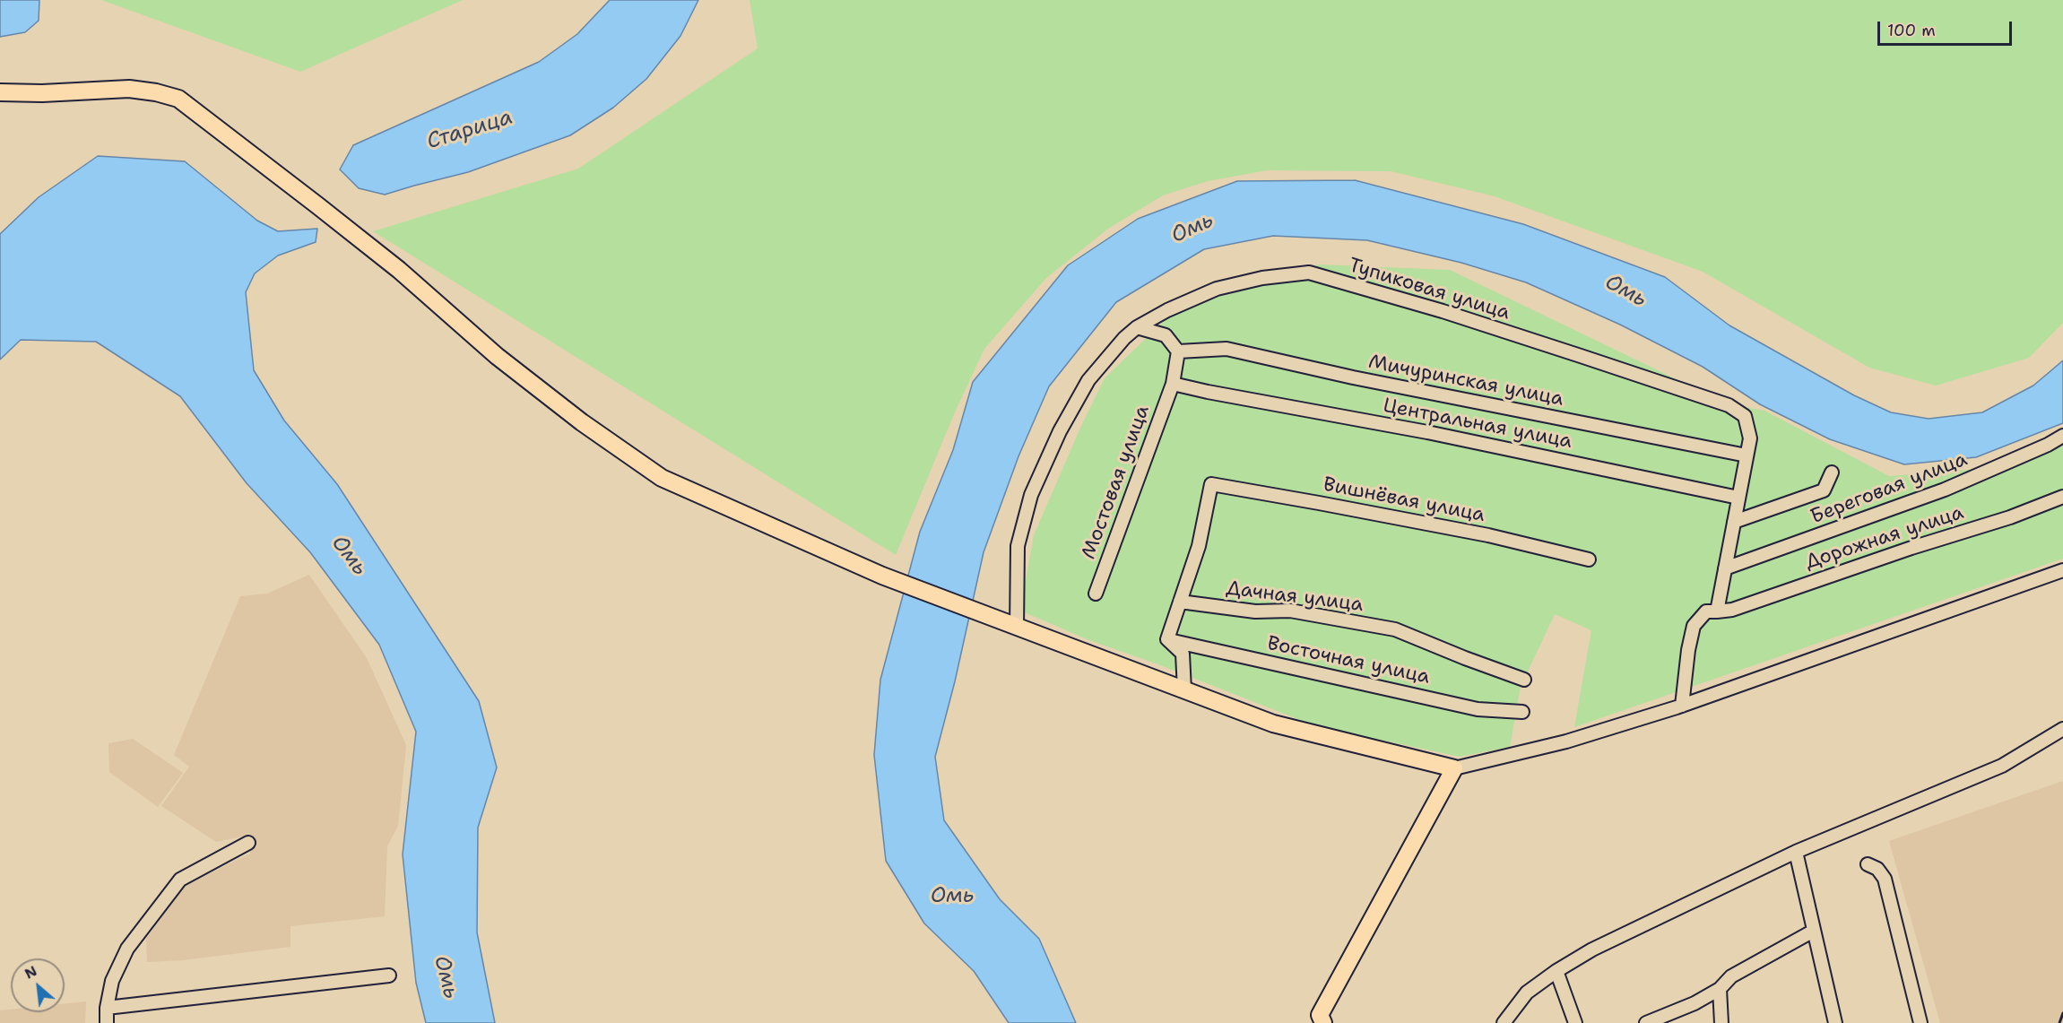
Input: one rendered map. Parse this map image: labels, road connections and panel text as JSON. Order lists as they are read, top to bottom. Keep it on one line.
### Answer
{"streets":{"street":["Тупиковая улица","Мичуринская улица","Центральная улица","Мостовая улица","Береговая улица","Вишнёвая улица","Дорожная улица","Дачная улица","Восточная улица"]},"crossings":[["Тупиковая улица","Мичуринская улица"],["Мичуринская улица","Мостовая улица"],["Центральная улица","Мостовая улица"],["Вишнёвая улица","Дачная улица"]],"water":["Старица","Омь"],"scale_bar":"100 m","north":"top left"}
